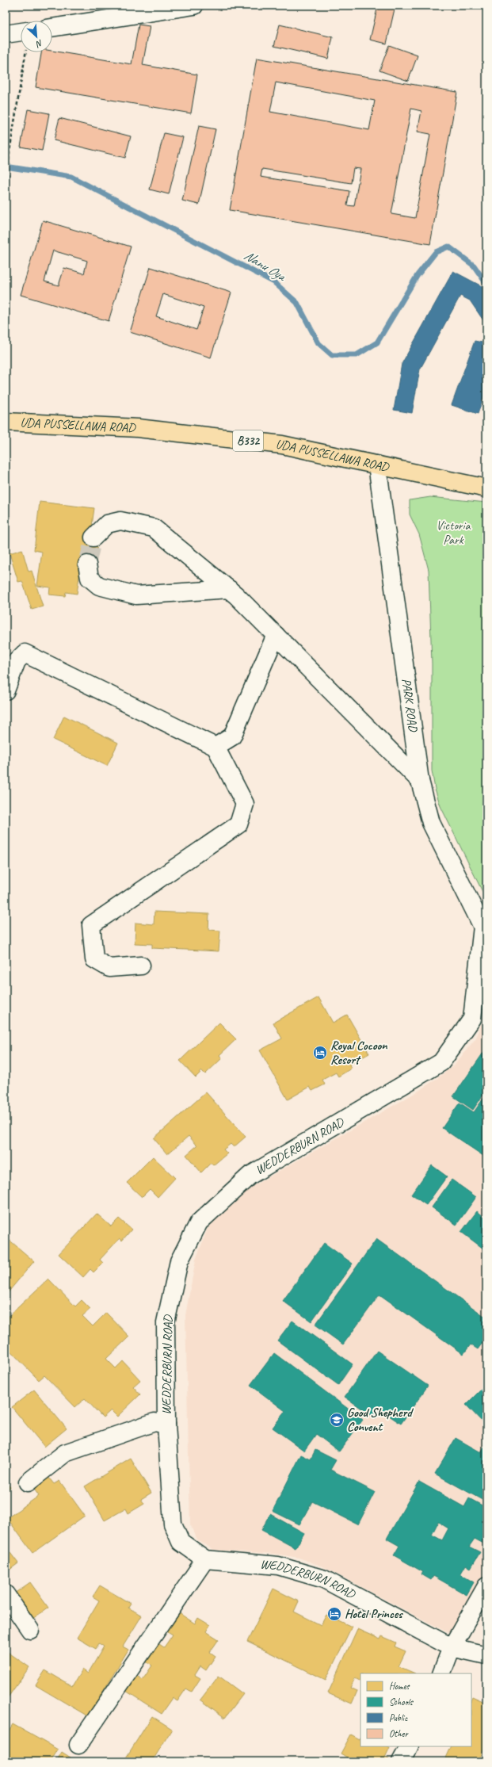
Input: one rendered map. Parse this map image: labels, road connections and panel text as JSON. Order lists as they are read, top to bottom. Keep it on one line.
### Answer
{"streets":{"main road":["UDA PUSSELLAWA ROAD","B332"],"street":["PARK ROAD","WEDDERBURN ROAD"]},"crossings":[["UDA PUSSELLAWA ROAD","PARK ROAD"],["PARK ROAD","WEDDERBURN ROAD"]],"water":["Nanu Oya"],"parks":["Victoria Park"],"places":{"hotel":["Royal Cocoon Resort","Hotel Princes"],"school or university":["Good Shepherd Convent"]},"legend":["Homes","Schools","Public","Other"],"north":"bottom right"}
